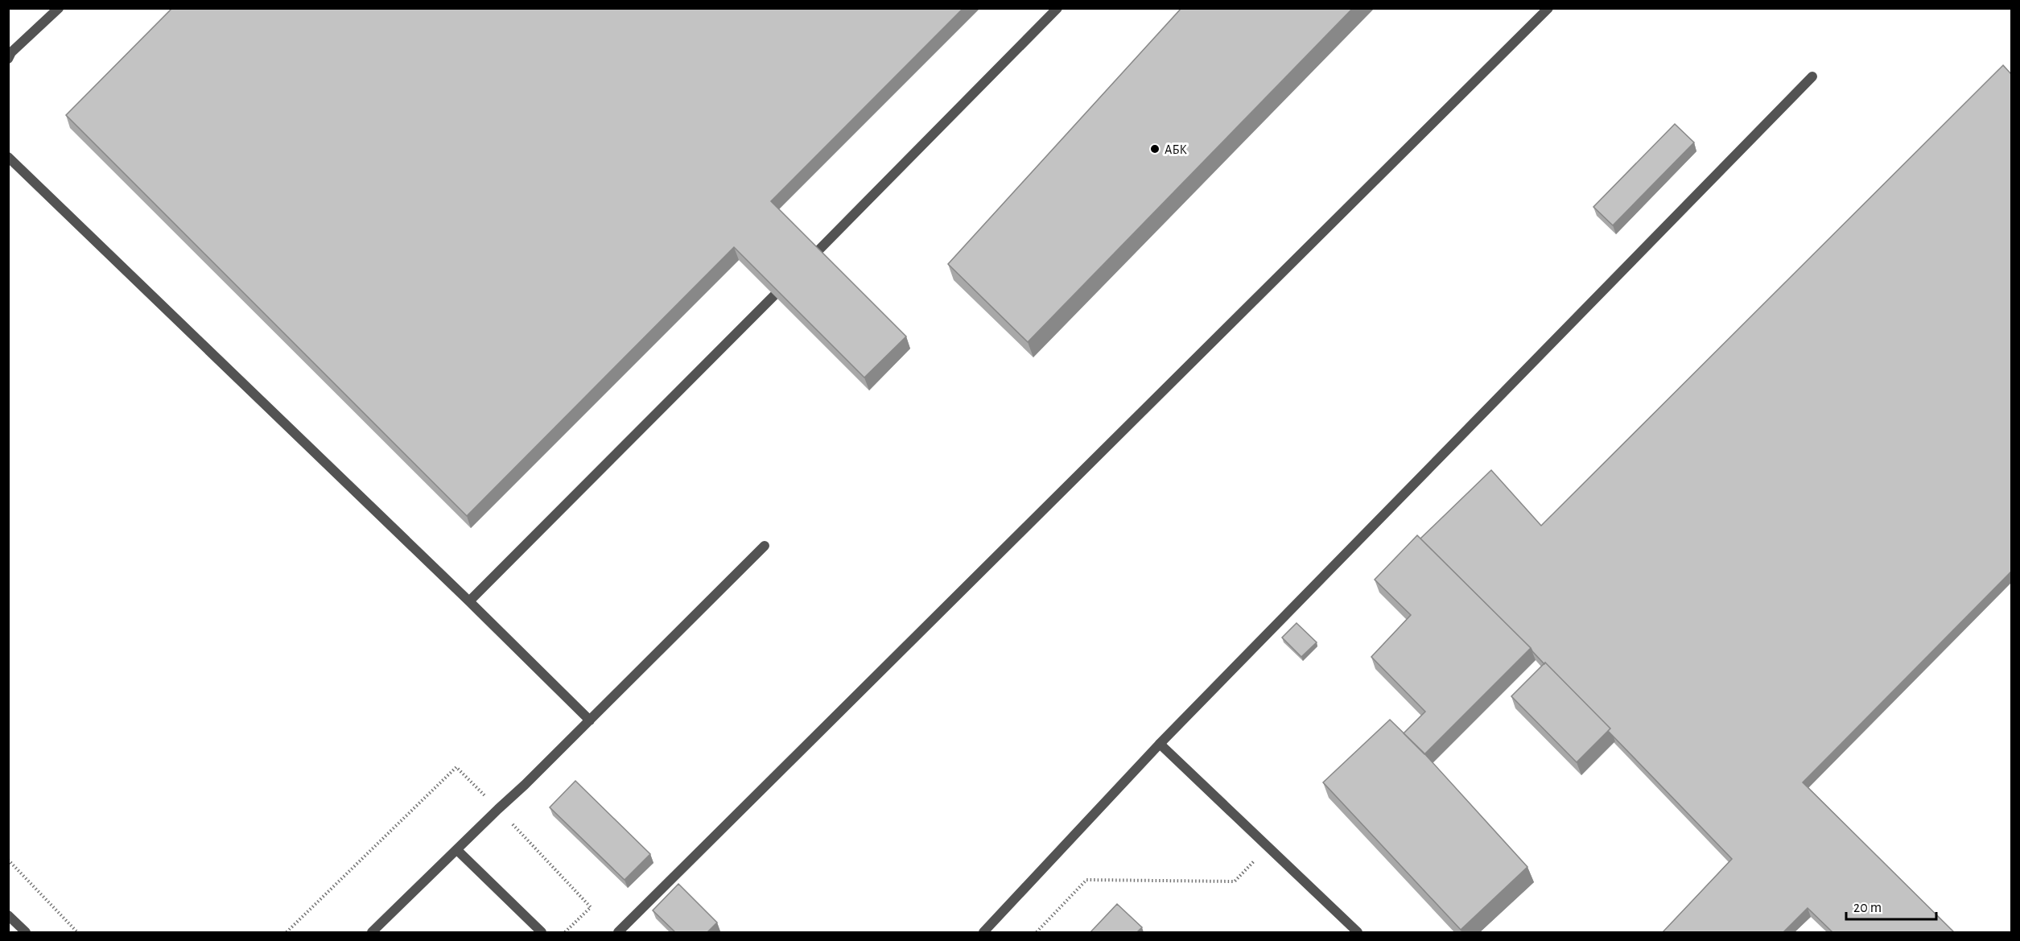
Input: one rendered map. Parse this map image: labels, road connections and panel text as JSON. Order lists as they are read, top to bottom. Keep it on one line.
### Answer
{"places":["АБК"],"scale_bar":"20 m"}
